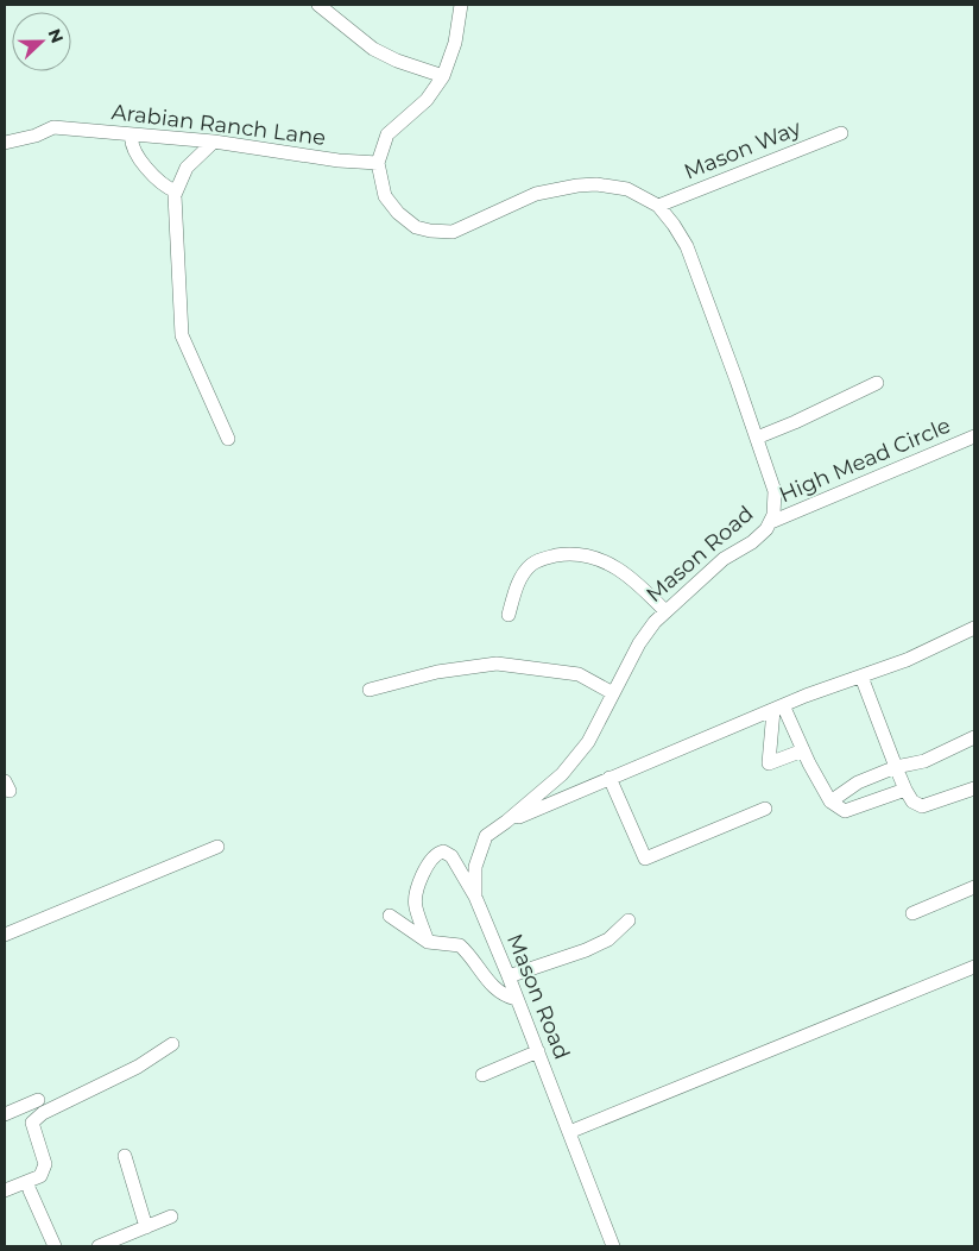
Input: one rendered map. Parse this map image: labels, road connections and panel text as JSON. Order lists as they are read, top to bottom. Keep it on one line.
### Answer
{"streets":{"street":["Arabian Ranch Lane","Mason Way","High Mead Circle","Mason Road"]},"crossings":[["Arabian Ranch Lane","Mason Road"],["Mason Way","Mason Road"],["High Mead Circle","Mason Road"]],"north":"right"}
